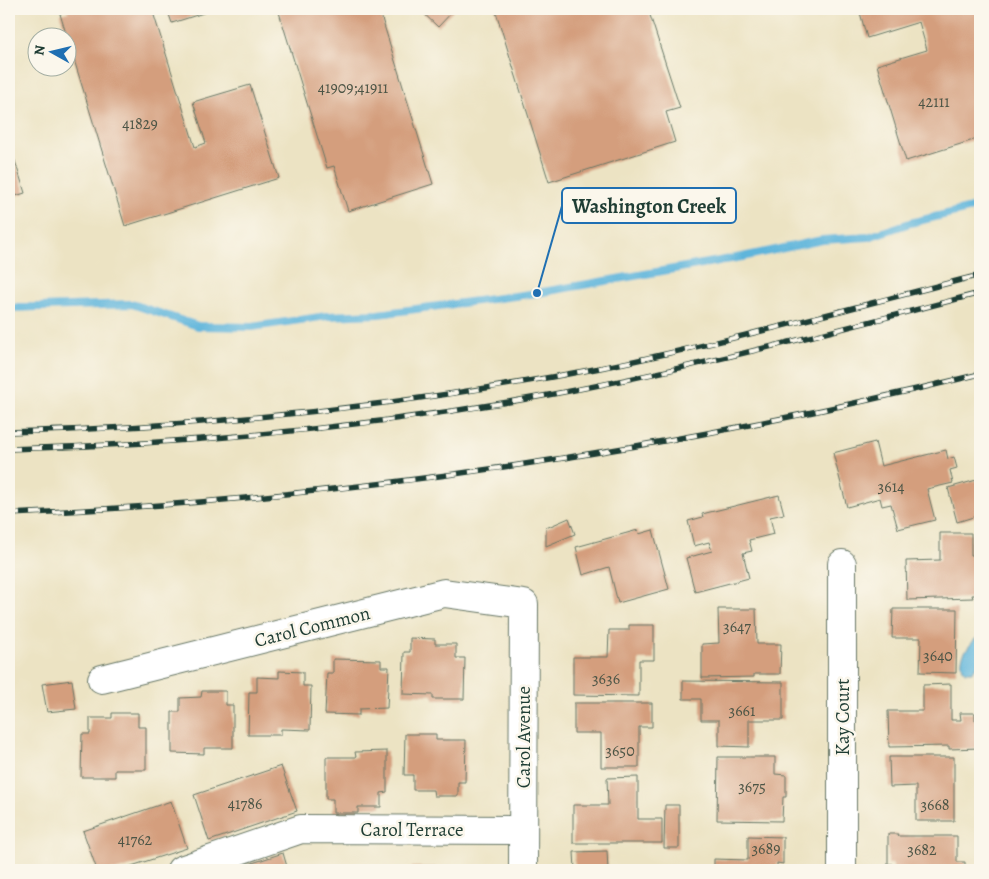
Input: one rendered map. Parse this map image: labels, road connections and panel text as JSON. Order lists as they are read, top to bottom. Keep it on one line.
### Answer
{"streets":{"street":["Carol Common","Kay Court","Carol Avenue","Carol Terrace"]},"crossings":[["Carol Common","Carol Avenue"],["Carol Avenue","Carol Terrace"]],"places":["Washington Creek"],"house_numbers":["41909;41911","42111","41829","3614","3647","3640","3636","3661","3650","3675","41786","3668","41762","3689","3682"],"north":"left"}
